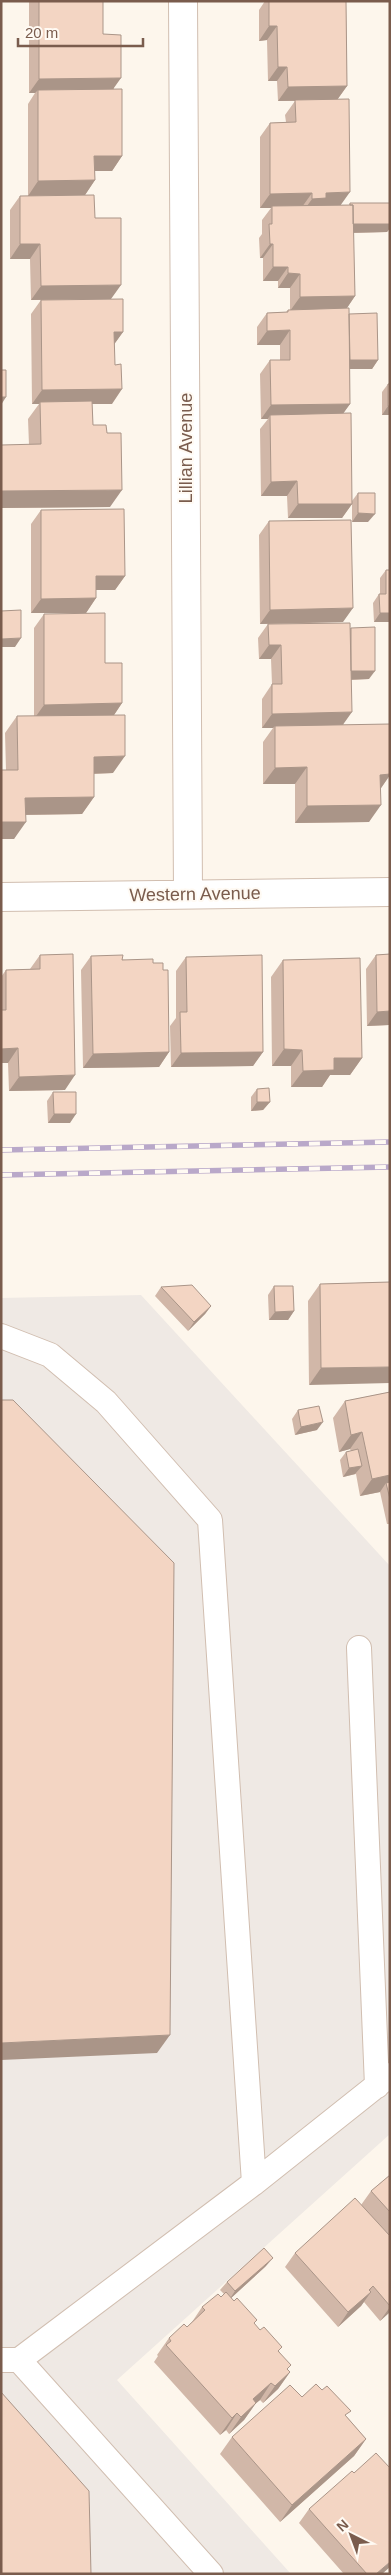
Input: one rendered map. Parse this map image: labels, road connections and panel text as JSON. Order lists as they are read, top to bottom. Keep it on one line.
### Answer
{"streets":{"street":["Lillian Avenue","Western Avenue"]},"crossings":[["Lillian Avenue","Western Avenue"]],"scale_bar":"20 m","north":"top left"}
